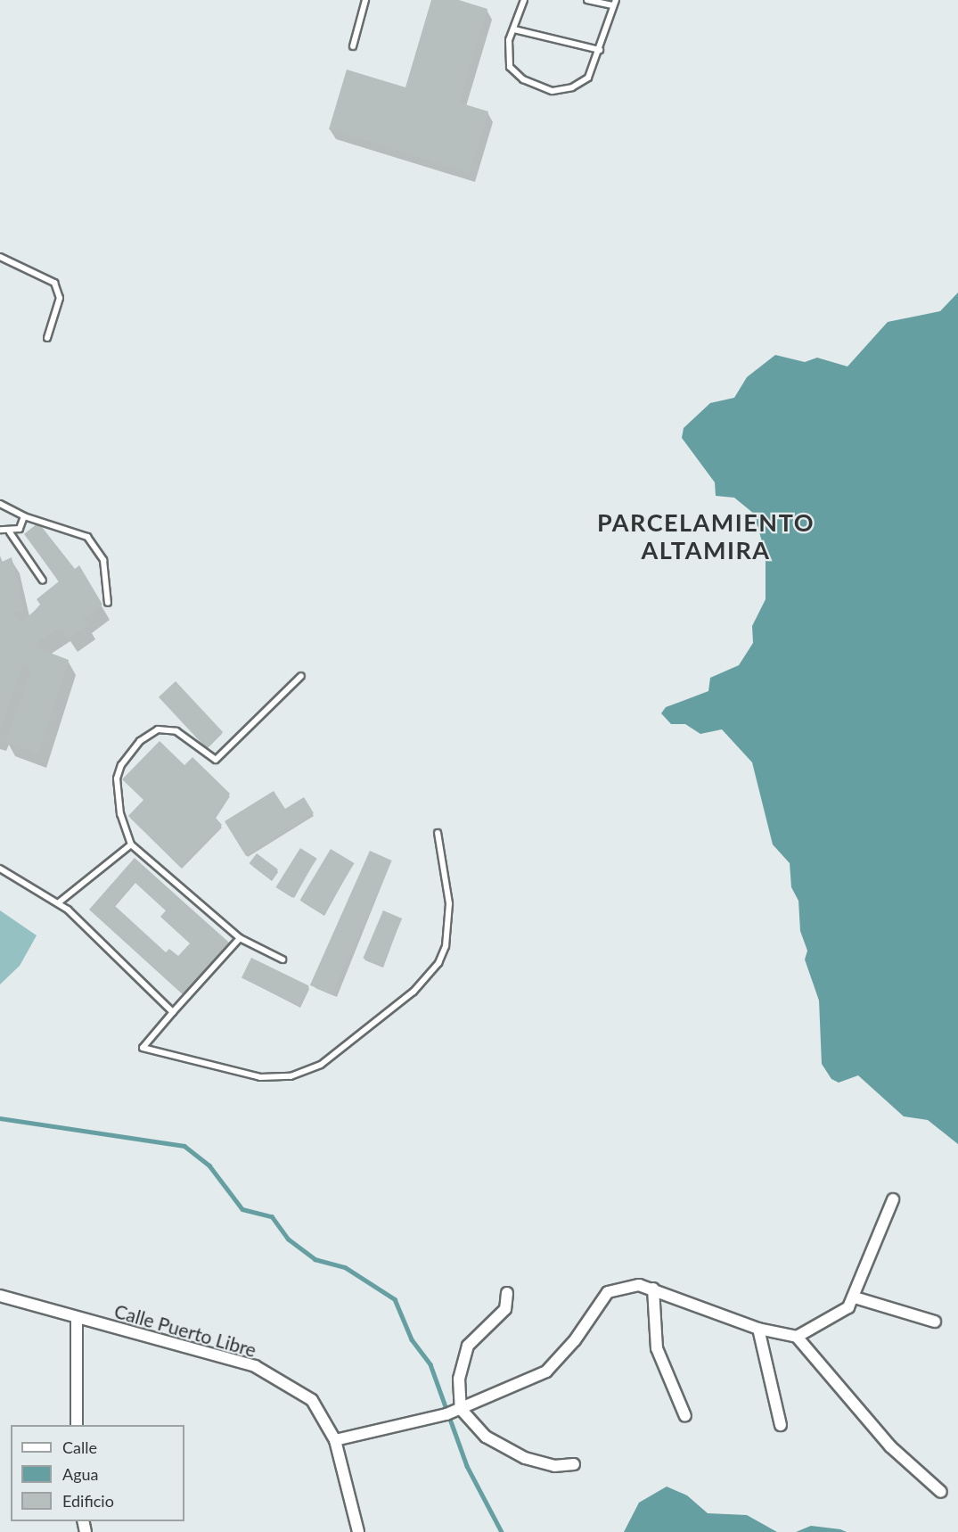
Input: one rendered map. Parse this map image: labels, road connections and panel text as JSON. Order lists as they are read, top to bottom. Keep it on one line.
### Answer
{"streets":{"street":["Calle Puerto Libre"]},"districts":["PARCELAMIENTO ALTAMIRA"],"legend":["Calle","Agua","Edificio"]}
